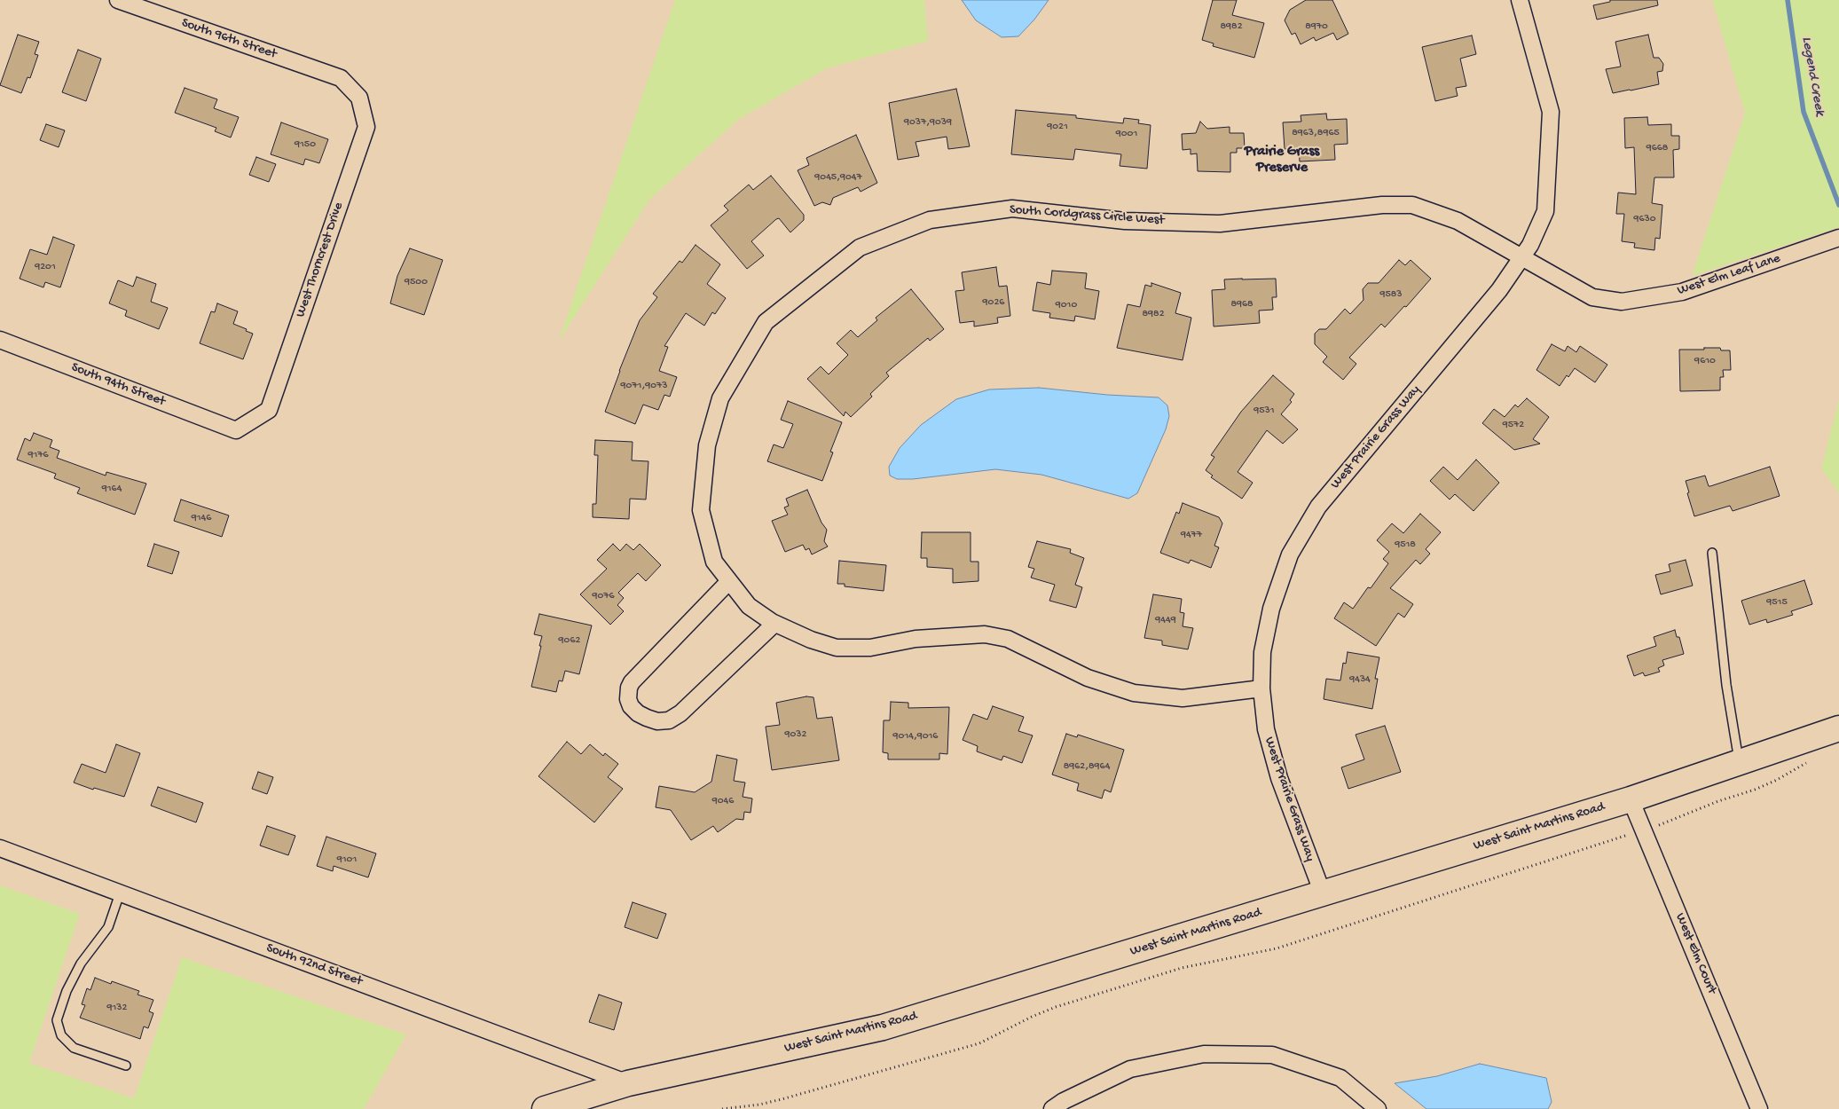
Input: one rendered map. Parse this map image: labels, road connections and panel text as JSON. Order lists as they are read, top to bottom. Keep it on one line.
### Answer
{"streets":{"main road":["West Saint Martins Road"],"street":["South 96th Street","South Cordgrass Circle West","West Thorncrest Drive","West Elm Leaf Lane","South 94th Street","West Prairie Grass Way","West Elm Court","South 92nd Street"]},"crossings":[["South 96th Street","West Thorncrest Drive"],["South Cordgrass Circle West","West Elm Leaf Lane"],["South Cordgrass Circle West","West Prairie Grass Way"],["West Thorncrest Drive","South 94th Street"],["West Elm Leaf Lane","West Prairie Grass Way"],["West Prairie Grass Way","West Saint Martins Road"],["West Saint Martins Road","West Elm Court"],["West Saint Martins Road","South 92nd Street"]],"districts":["Prairie Grass Preserve"],"water":["Legend Creek"],"house_numbers":["8982","8970","9037,9039","9021","8963,8965","9001","9150","9668","9045,9047","9630","9201","9500","9583","9026","8968","9010","8982","9610","9071,9073","9531","9572","9176","9164","9146","9477","9518","9076","9515","9449","9062","9434","9032","9014,9016","8962,8964","9046","9101","9132"]}
